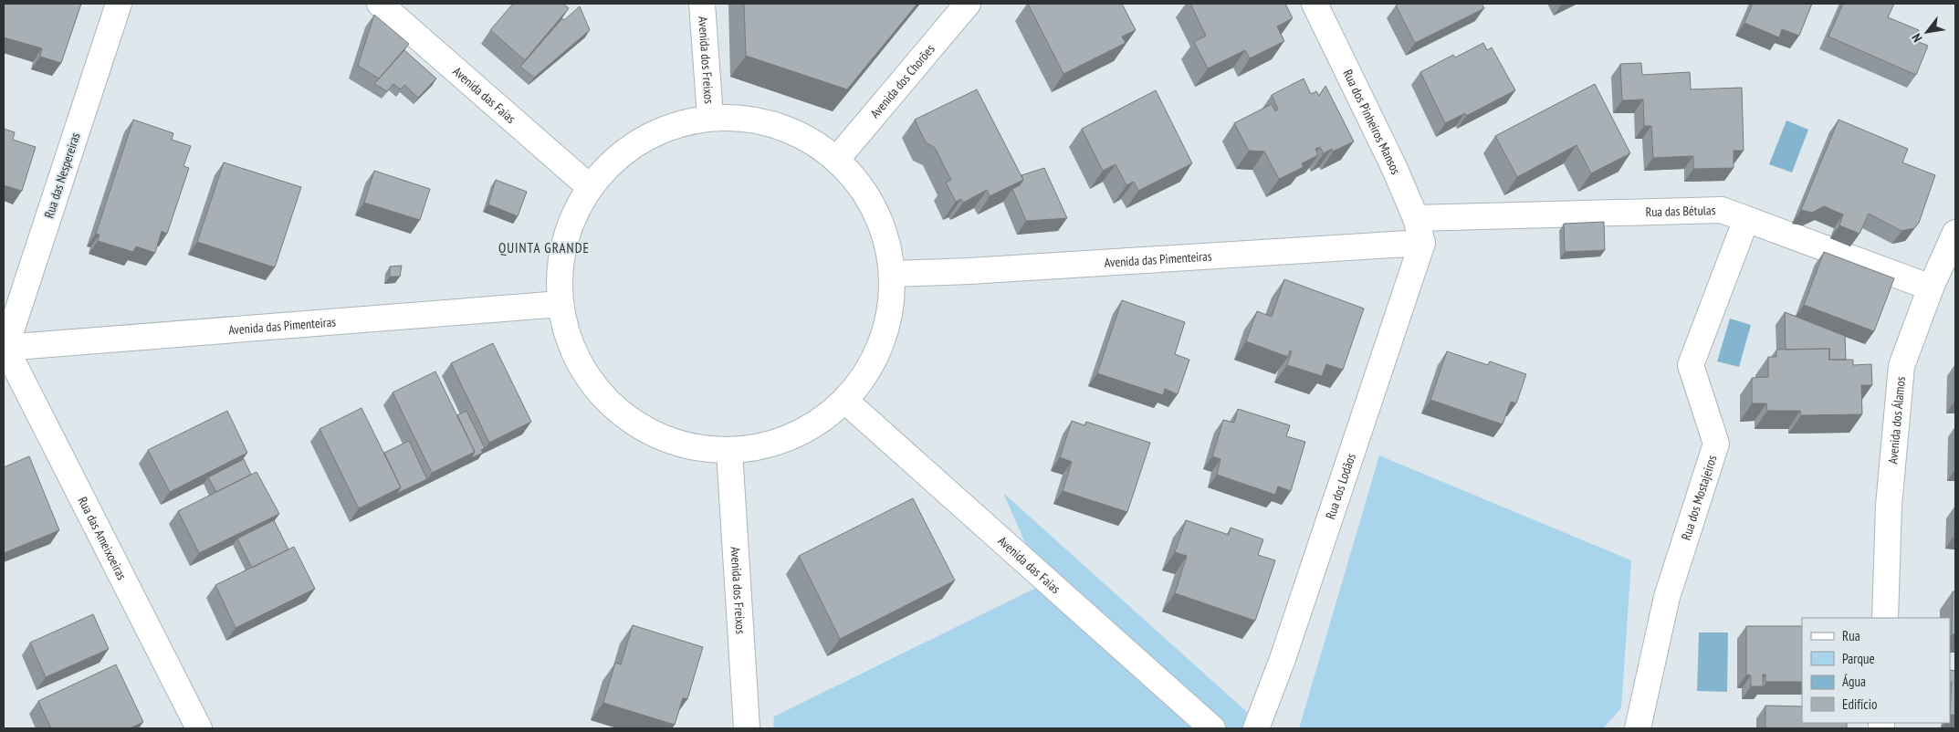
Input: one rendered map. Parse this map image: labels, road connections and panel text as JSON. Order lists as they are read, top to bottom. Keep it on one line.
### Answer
{"streets":{"street":["Avenida dos Freixos","Avenida dos Chorões","Avenida das Faias","Rua dos Pinheiros Mansos","Rua das Nespereiras","Rua das Bétulas","Avenida das Pimenteiras","Avenida dos Álamos","Rua dos Lodãos","Rua dos Mostajeiros","Rua das Ameixoeiras"]},"crossings":[["Rua dos Pinheiros Mansos","Rua das Bétulas"],["Rua dos Pinheiros Mansos","Avenida das Pimenteiras"],["Rua dos Pinheiros Mansos","Rua dos Lodãos"],["Rua das Nespereiras","Avenida das Pimenteiras"],["Rua das Nespereiras","Rua das Ameixoeiras"],["Rua das Bétulas","Avenida dos Álamos"],["Rua das Bétulas","Rua dos Mostajeiros"],["Avenida das Pimenteiras","Rua dos Lodãos"],["Avenida das Pimenteiras","Rua das Ameixoeiras"]],"districts":["QUINTA GRANDE"],"legend":["Rua","Parque","Água","Edifício"],"north":"bottom left"}
